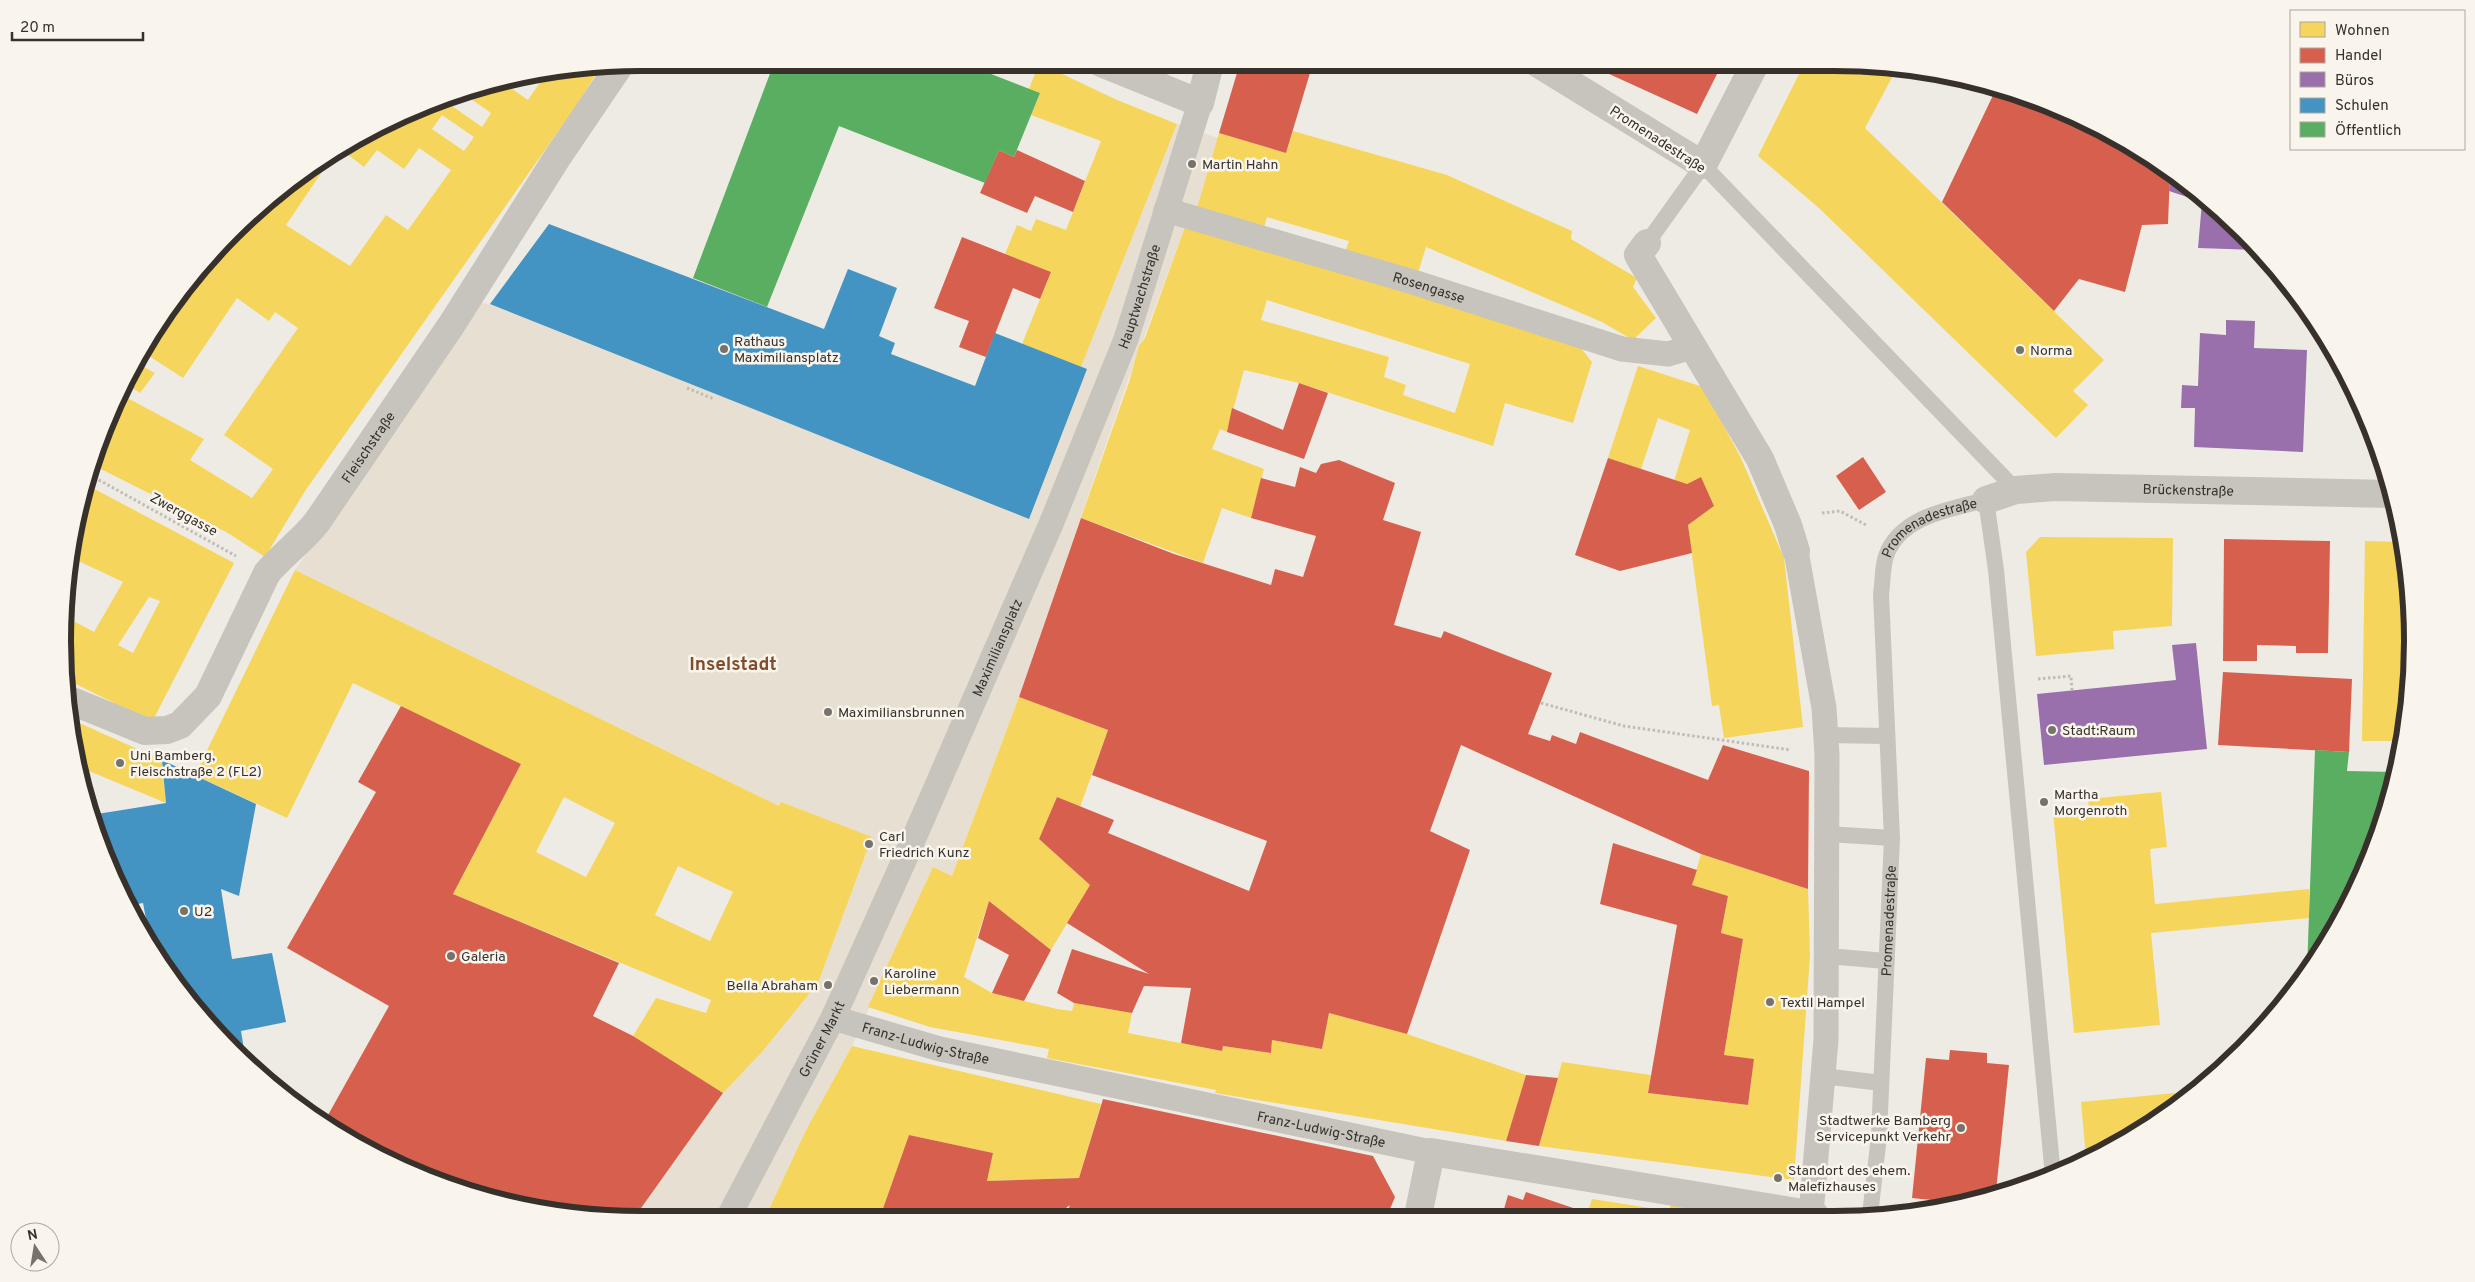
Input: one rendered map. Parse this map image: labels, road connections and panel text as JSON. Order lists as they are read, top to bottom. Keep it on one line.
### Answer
{"streets":{"street":["Promenadestraße","Rosengasse","Hauptwachstraße","Fleischstraße","Brückenstraße","Maximiliansplatz","Grüner Markt","Franz-Ludwig-Straße"],"path":["Zwerggasse"]},"crossings":[["Promenadestraße","Brückenstraße"],["Rosengasse","Hauptwachstraße"],["Hauptwachstraße","Maximiliansplatz"],["Fleischstraße","Zwerggasse"],["Maximiliansplatz","Grüner Markt"],["Grüner Markt","Franz-Ludwig-Straße"]],"districts":["Inselstadt"],"places":["Martin Hahn","Rathaus Maximiliansplatz","Norma","Maximiliansbrunnen","Stadt:Raum","Uni Bamberg, Fleischstraße 2 (FL2)","Martha Morgenroth","Carl Friedrich Kunz","U2","Galeria","Karoline Liebermann","Bella Abraham","Textil Hampel","Stadtwerke Bamberg Servicepunkt Verkehr","Standort des ehem. Malefizhauses"],"legend":["Wohnen","Handel","Büros","Schulen","Öffentlich"],"scale_bar":"20 m","north":"top"}
